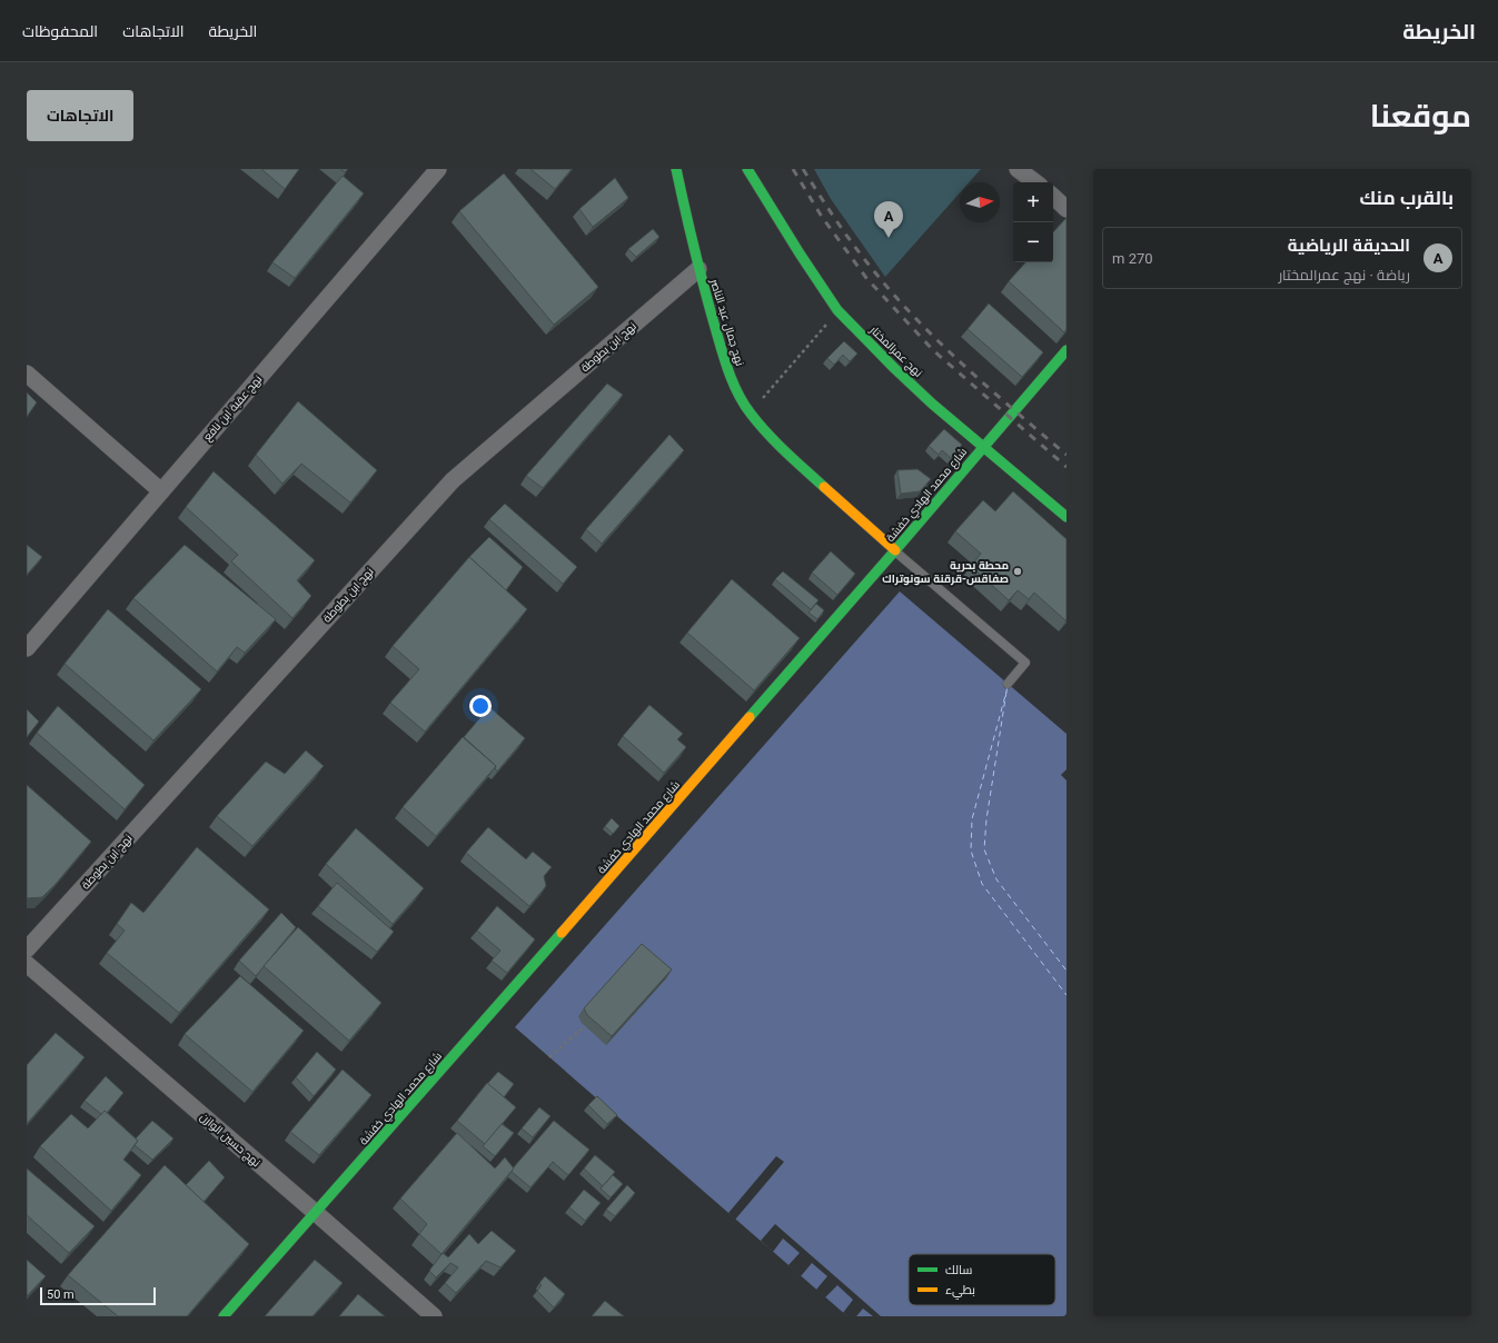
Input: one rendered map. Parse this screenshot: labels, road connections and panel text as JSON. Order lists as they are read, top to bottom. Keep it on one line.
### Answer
{"streets":{"street":["نهج جمال عبد الناصر","نهج ابن بطوطة","نهج عمرالمختار","نهج عقبة ابن نافع","شارع محمد الهادي خفشة","نهج حسين الوازن"]},"crossings":[["نهج جمال عبد الناصر","نهج ابن بطوطة"],["نهج جمال عبد الناصر","شارع محمد الهادي خفشة"],["نهج عمرالمختار","شارع محمد الهادي خفشة"],["شارع محمد الهادي خفشة","نهج حسين الوازن"]],"places":["محطة بحرية صفاقس-قرقنة سونوتراك"],"legend":["سالك","بطيء"],"scale_bar":"50 m","north":"right","page":{"header":"الخريطة","nav":["الخريطة","الاتجاهات","المحفوظات"],"title":"موقعنا","buttons":"الاتجاهات","heading":"بالقرب منك","map_buttons":["+","−"],"pins":"A","list":[{"mark":"A","name":"الحديقة الرياضية","note":"رياضة · نهج عمرالمختار","value":"270 m"}],"scale":"50 m"}}
